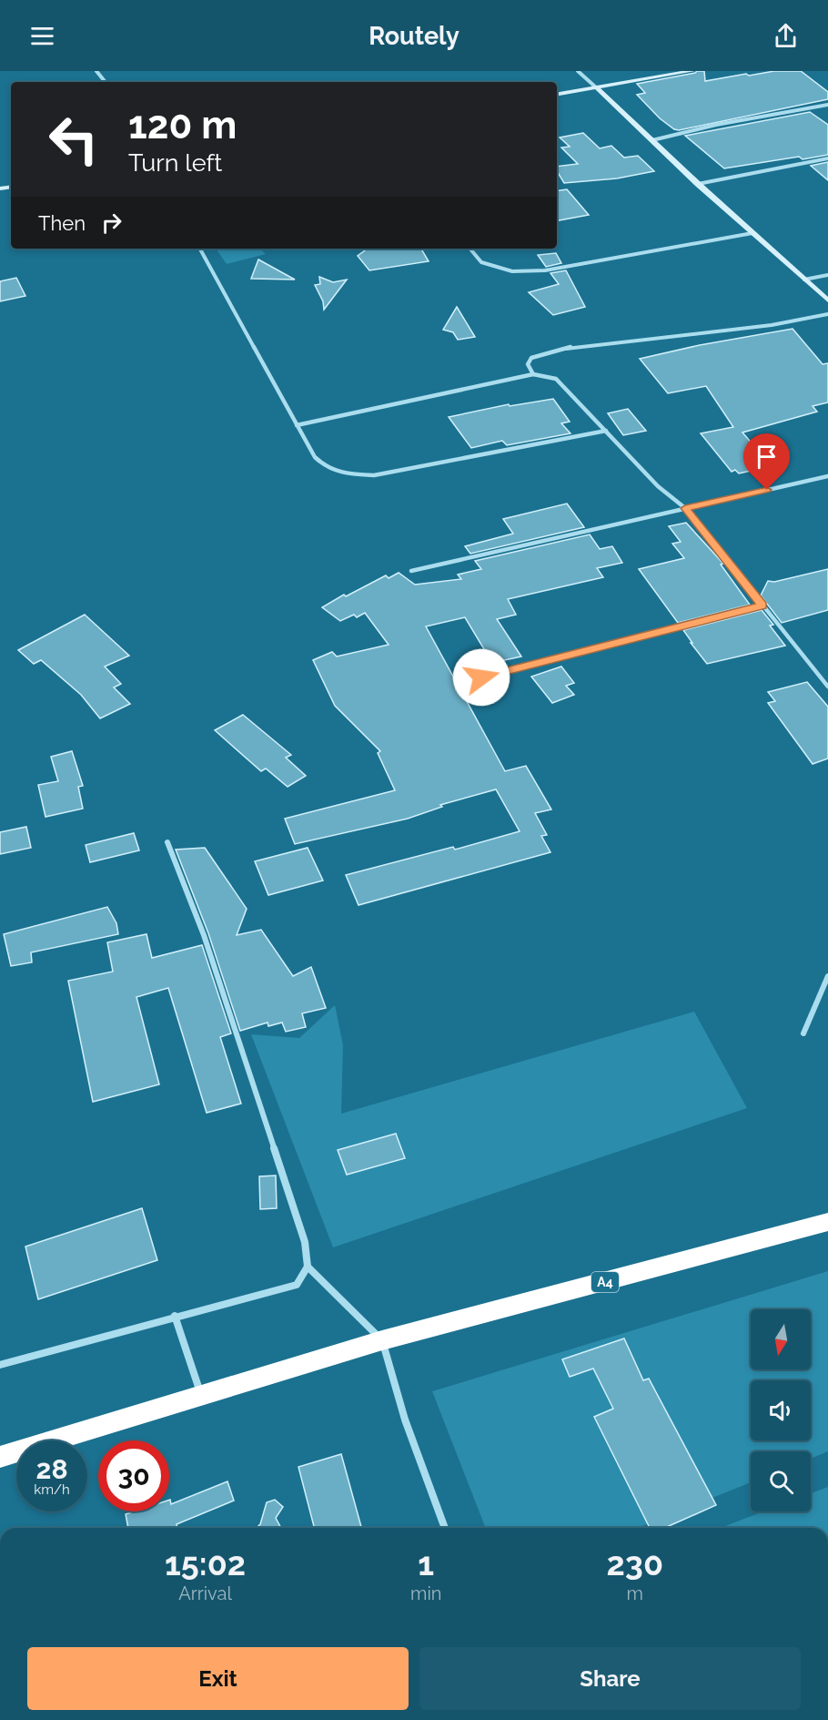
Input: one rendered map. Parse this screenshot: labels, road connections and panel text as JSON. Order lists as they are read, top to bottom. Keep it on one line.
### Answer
{"streets":{"highway":["A4"]},"north":"bottom","page":{"header":"Routely","turn":["120 m","Turn left"],"then":"Then","speed":"28 km/h","limit":"30","eta":["15:02","Arrival","1","min","230","m"],"buttons":["Exit","Share"]}}
